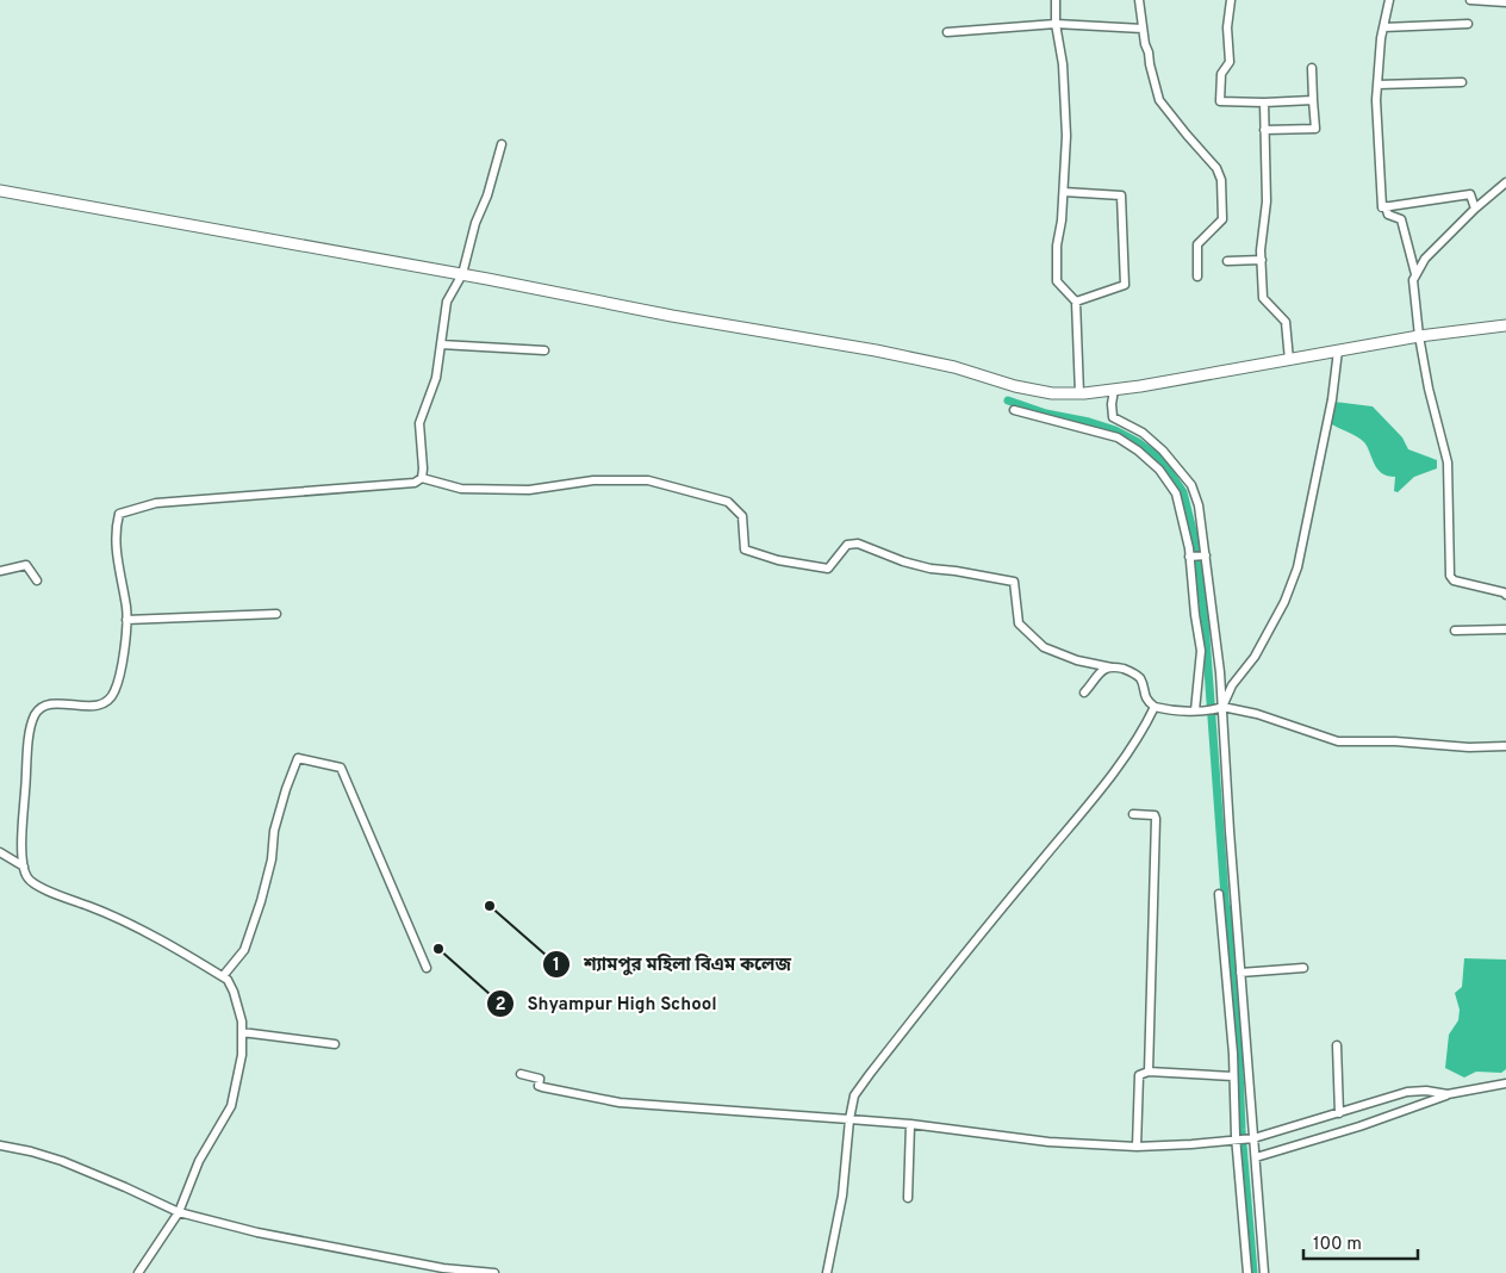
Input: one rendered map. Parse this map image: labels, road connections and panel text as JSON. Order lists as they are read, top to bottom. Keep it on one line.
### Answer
{"places":["শ্যামপুর মহিলা বিএম কলেজ","Shyampur High School"],"scale_bar":"100 m"}
